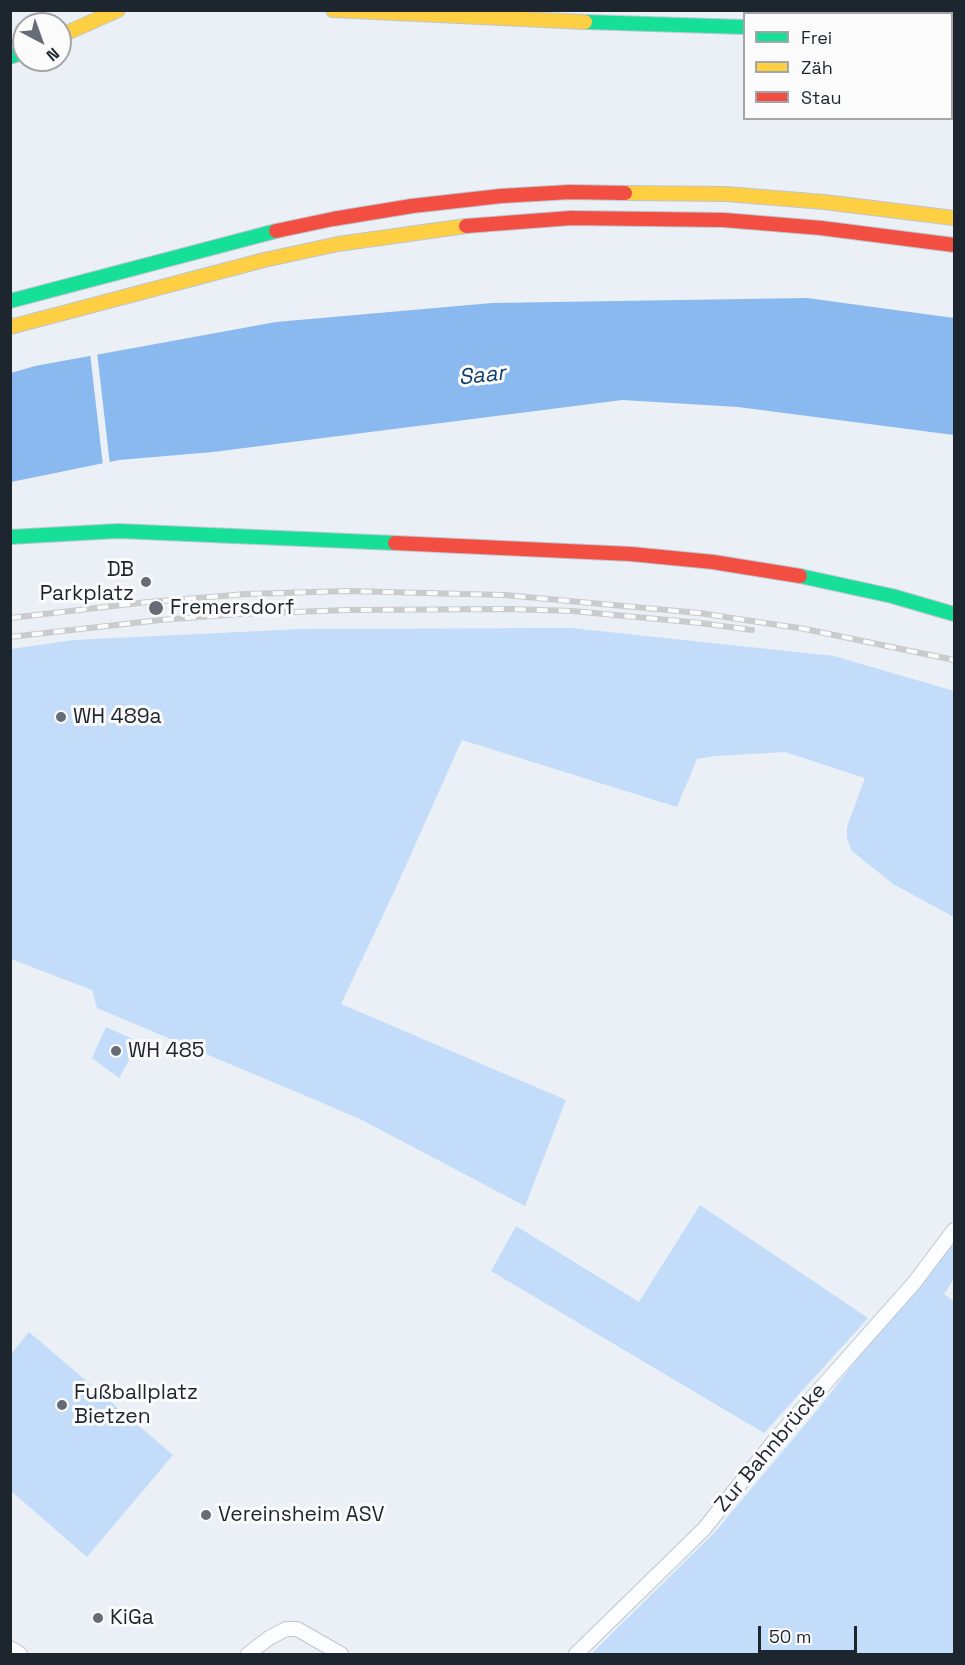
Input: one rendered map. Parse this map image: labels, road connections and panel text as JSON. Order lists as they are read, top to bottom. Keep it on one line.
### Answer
{"streets":{"street":["Zur Bahnbrücke"]},"water":["Saar"],"places":["DB Parkplatz","Fremersdorf","WH 489a","WH 485","Fußballplatz Bietzen","Vereinsheim ASV","KiGa"],"legend":["Frei","Zäh","Stau"],"scale_bar":"50 m","north":"bottom right"}
